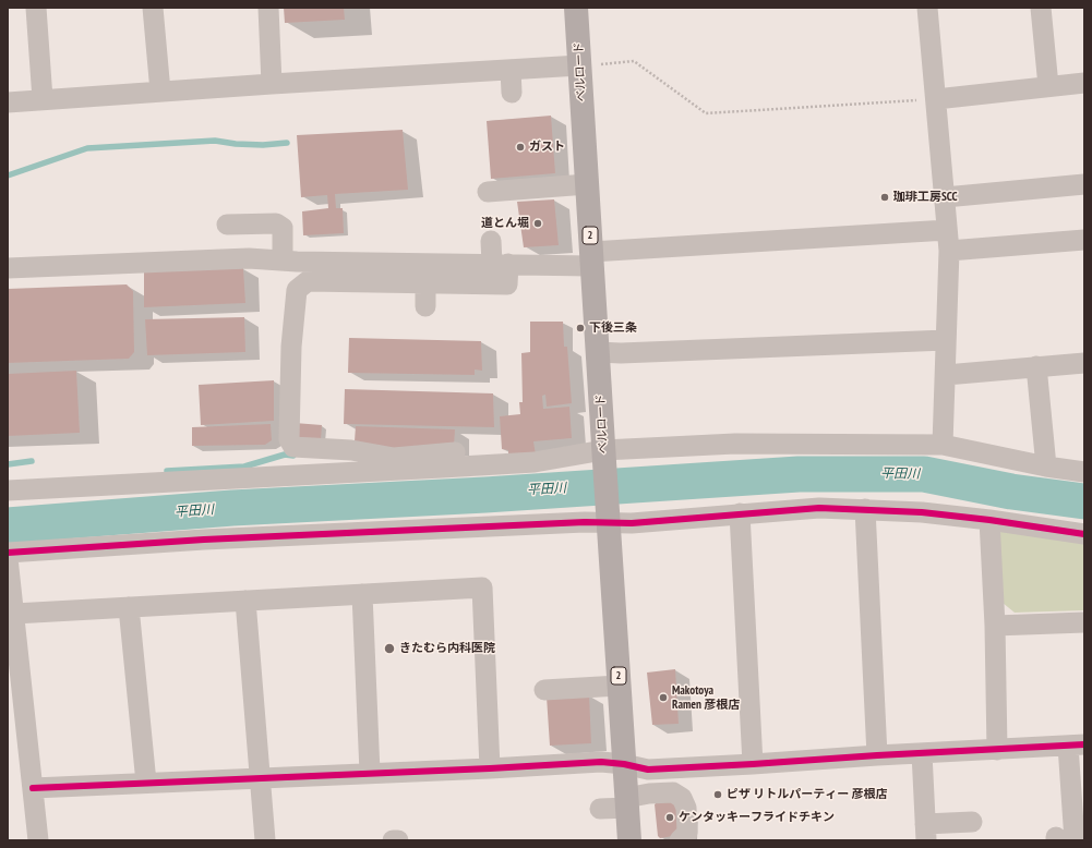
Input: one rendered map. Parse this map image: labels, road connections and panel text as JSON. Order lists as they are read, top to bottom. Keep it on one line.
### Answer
{"streets":{"main road":["ベルロード","2"]},"water":["平田川"],"places":["ガスト","珈琲工房SCC","道とん堀","下後三条","きたむら内科医院","Makotoya Ramen 彦根店","ピザ リトルパーティー 彦根店","ケンタッキーフライドチキン"]}
